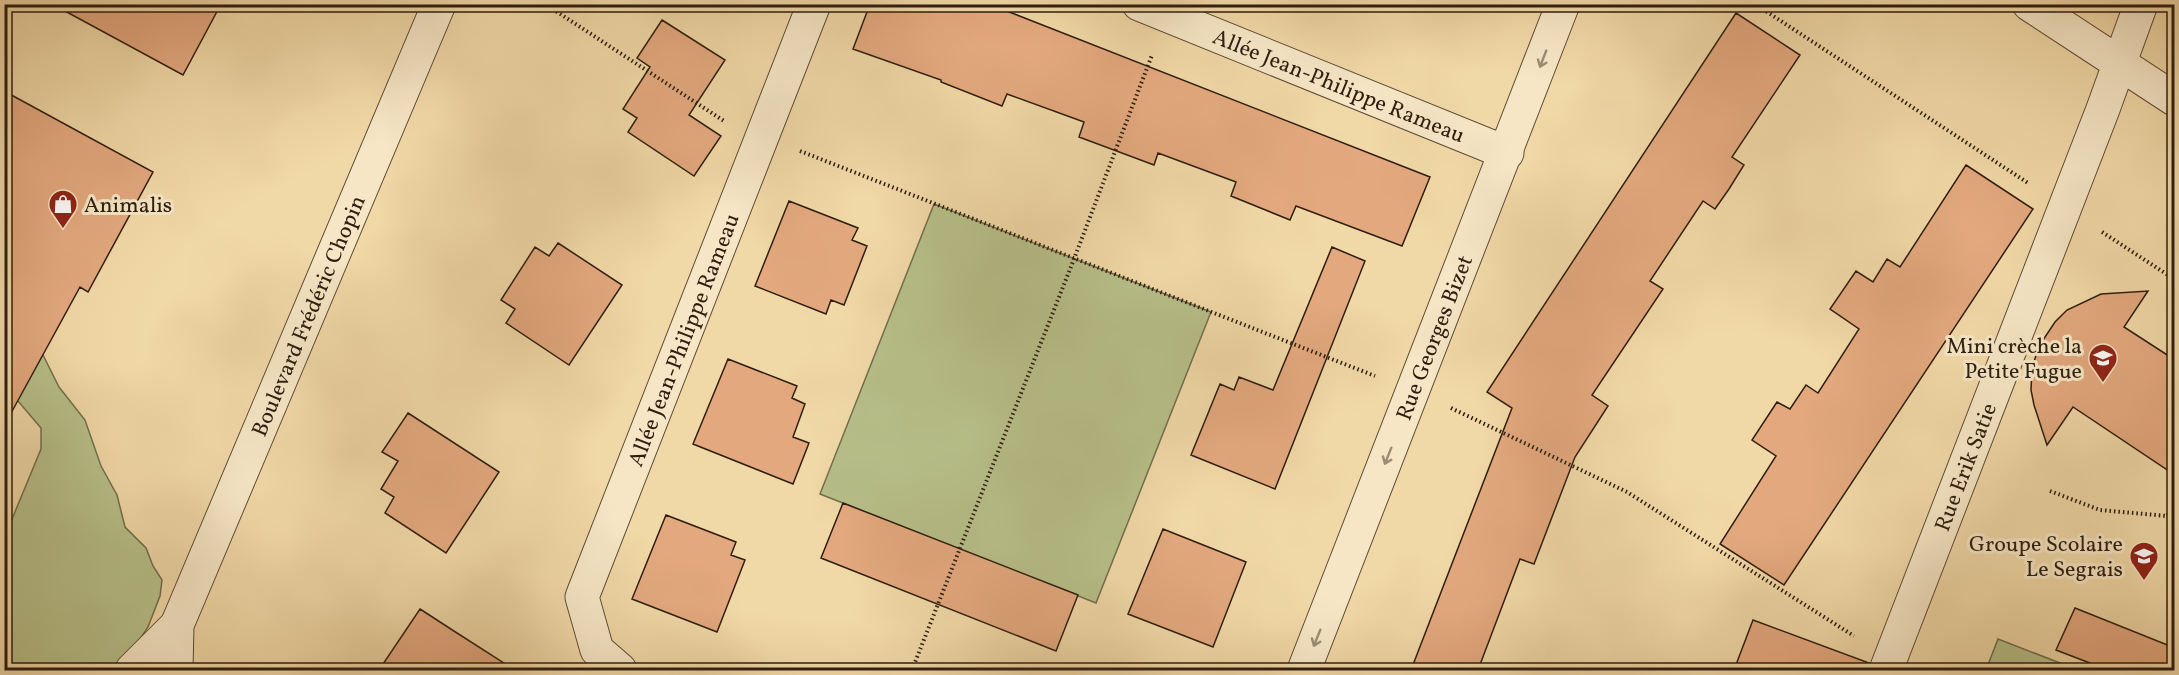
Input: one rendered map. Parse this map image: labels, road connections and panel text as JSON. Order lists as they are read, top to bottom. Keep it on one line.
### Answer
{"streets":{"street":["Allée Jean-Philippe Rameau","Boulevard Frédéric Chopin","Rue Georges Bizet","Rue Erik Satie"]},"crossings":[["Allée Jean-Philippe Rameau","Rue Georges Bizet"]],"one_way":["Rue Georges Bizet"],"places":{"shop":["Animalis"],"school or university":["Mini crèche la Petite Fugue","Groupe Scolaire Le Segrais"]}}
